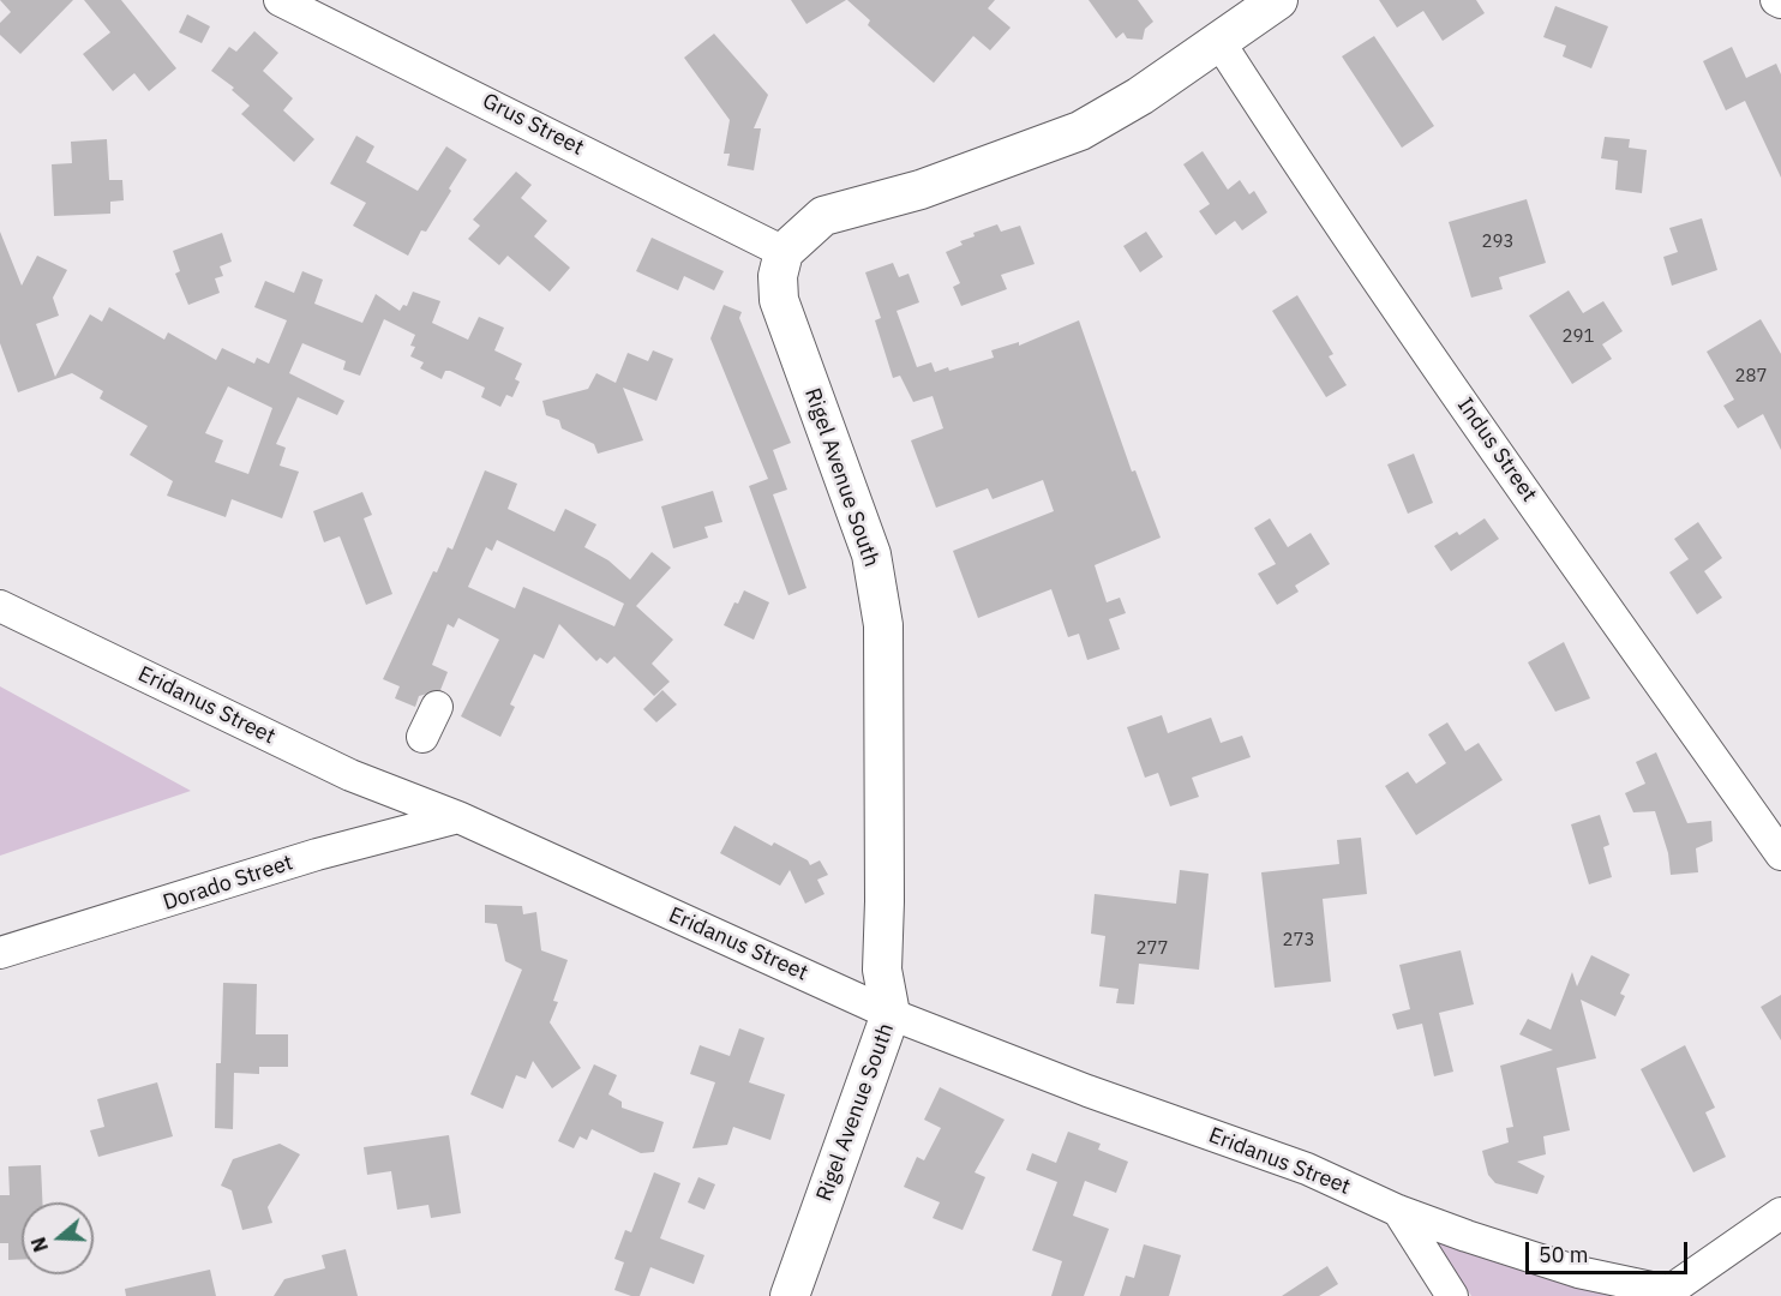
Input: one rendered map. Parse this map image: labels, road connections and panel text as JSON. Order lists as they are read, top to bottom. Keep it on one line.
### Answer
{"streets":{"main road":["Rigel Avenue South"],"street":["Grus Street","Indus Street","Eridanus Street","Dorado Street"]},"crossings":[["Grus Street","Rigel Avenue South"],["Rigel Avenue South","Eridanus Street"],["Eridanus Street","Dorado Street"]],"house_numbers":["293","291","287","273","277"],"scale_bar":"50 m","north":"left"}
